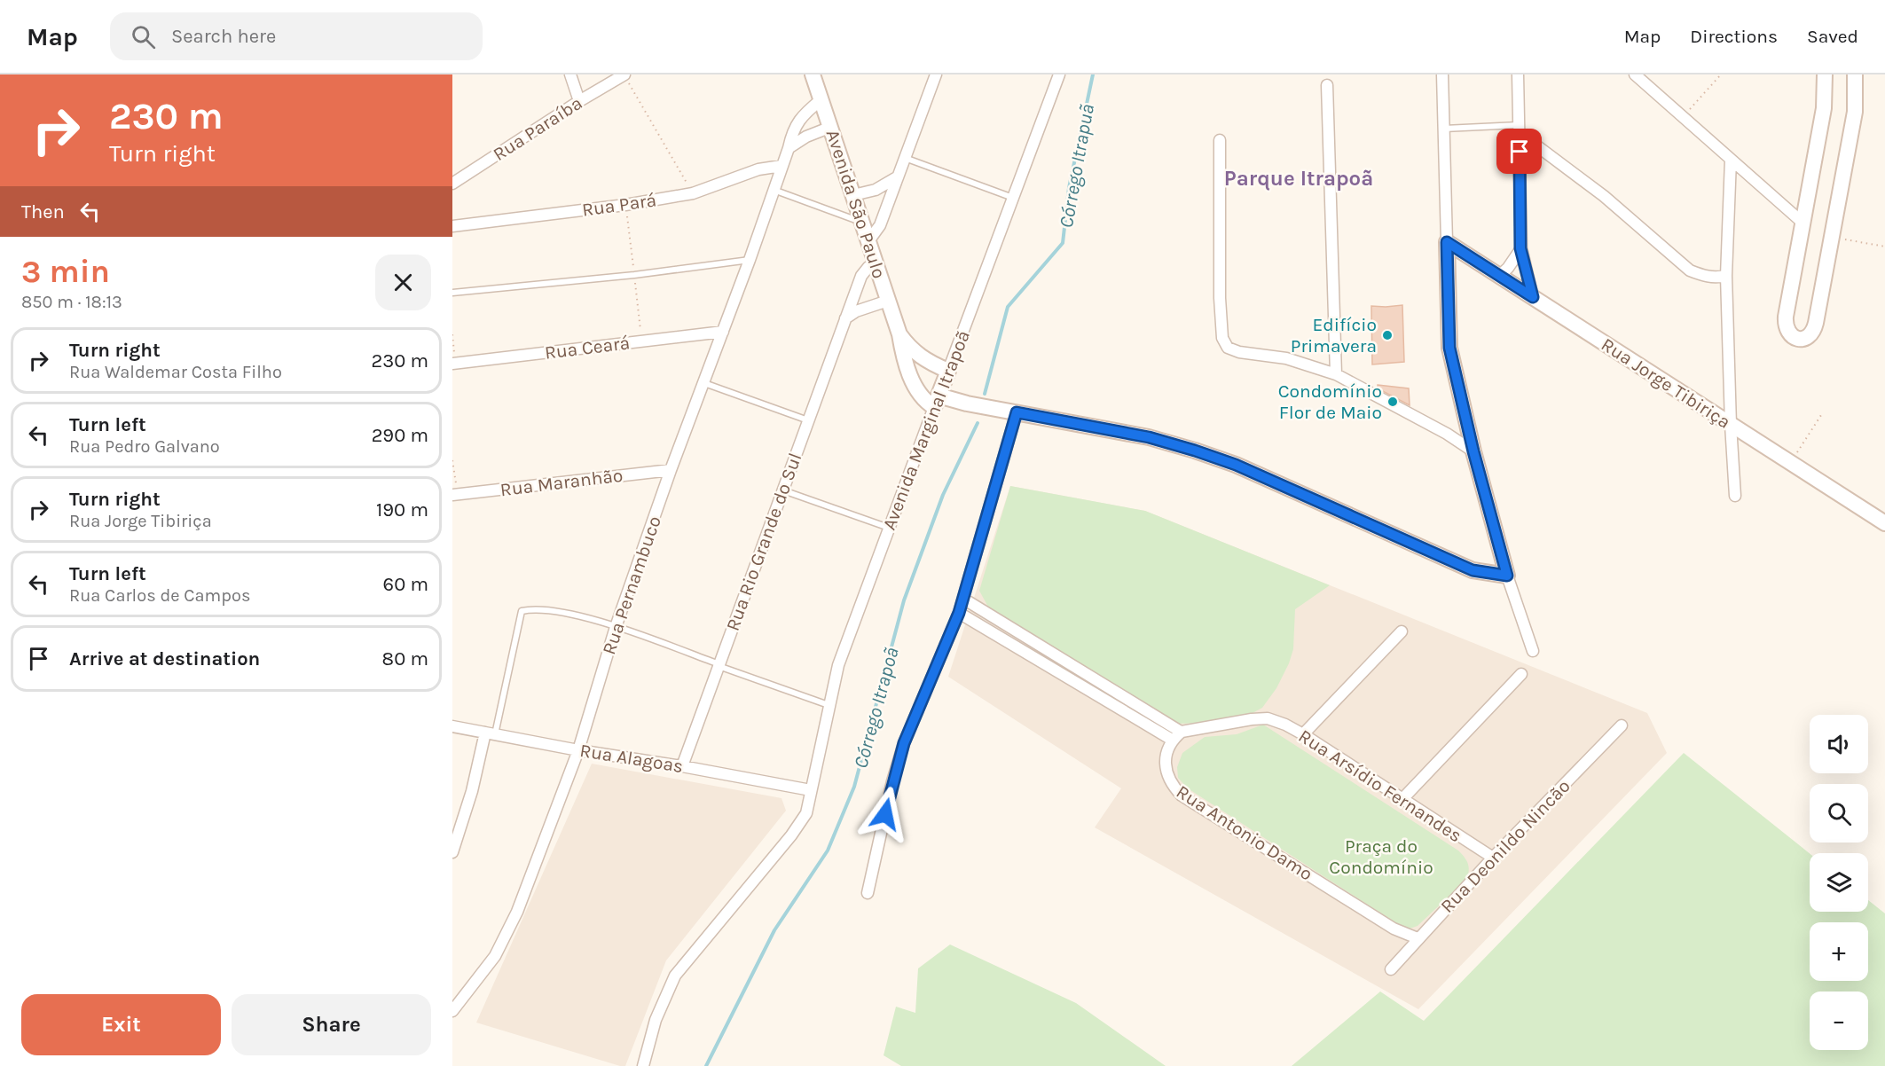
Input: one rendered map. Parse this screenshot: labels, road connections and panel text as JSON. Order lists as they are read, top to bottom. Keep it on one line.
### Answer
{"streets":{"main road":["Avenida São Paulo","Rua Jorge Tibiriça","Avenida Marginal Itrapoã"],"street":["Rua Paraíba","Rua Pará","Rua Ceará","Rua Maranhão","Rua Rio Grande do Sul","Rua Pernambuco","Rua Alagoas","Rua Arsídio Fernandes","Rua Antonio Damo","Rua Deonildo Nincão"]},"crossings":[["Avenida São Paulo","Avenida Marginal Itrapoã"],["Avenida São Paulo","Rua Rio Grande do Sul"],["Avenida São Paulo","Rua Pernambuco"],["Rua Pará","Rua Pernambuco"],["Rua Ceará","Rua Pernambuco"],["Avenida Marginal Itrapoã","Rua Alagoas"],["Rua Maranhão","Rua Pernambuco"],["Rua Rio Grande do Sul","Rua Alagoas"],["Rua Pernambuco","Rua Alagoas"],["Rua Arsídio Fernandes","Rua Antonio Damo"],["Rua Arsídio Fernandes","Rua Deonildo Nincão"],["Rua Antonio Damo","Rua Deonildo Nincão"]],"districts":["Parque Itrapoã"],"water":["Córrego Itrapuã","Córrego Itrapoã"],"parks":["Praça do Condomínio"],"places":["Edifício Primavera","Condomínio Flor de Maio"],"page":{"header":"Map","search":"Search here","nav":["Map","Directions","Saved"],"turn":["230 m","Turn right"],"then":"Then","heading":["3 min","850 m · 18:13"],"list":[{"name":"Turn right","note":"Rua Waldemar Costa Filho","value":"230 m"},{"name":"Turn left","note":"Rua Pedro Galvano","value":"290 m"},{"name":"Turn right","note":"Rua Jorge Tibiriça","value":"190 m"},{"name":"Turn left","note":"Rua Carlos de Campos","value":"60 m"},{"name":"Arrive at destination","value":"80 m"}],"map_buttons":["+","−"],"buttons":["Exit","Share"]}}
